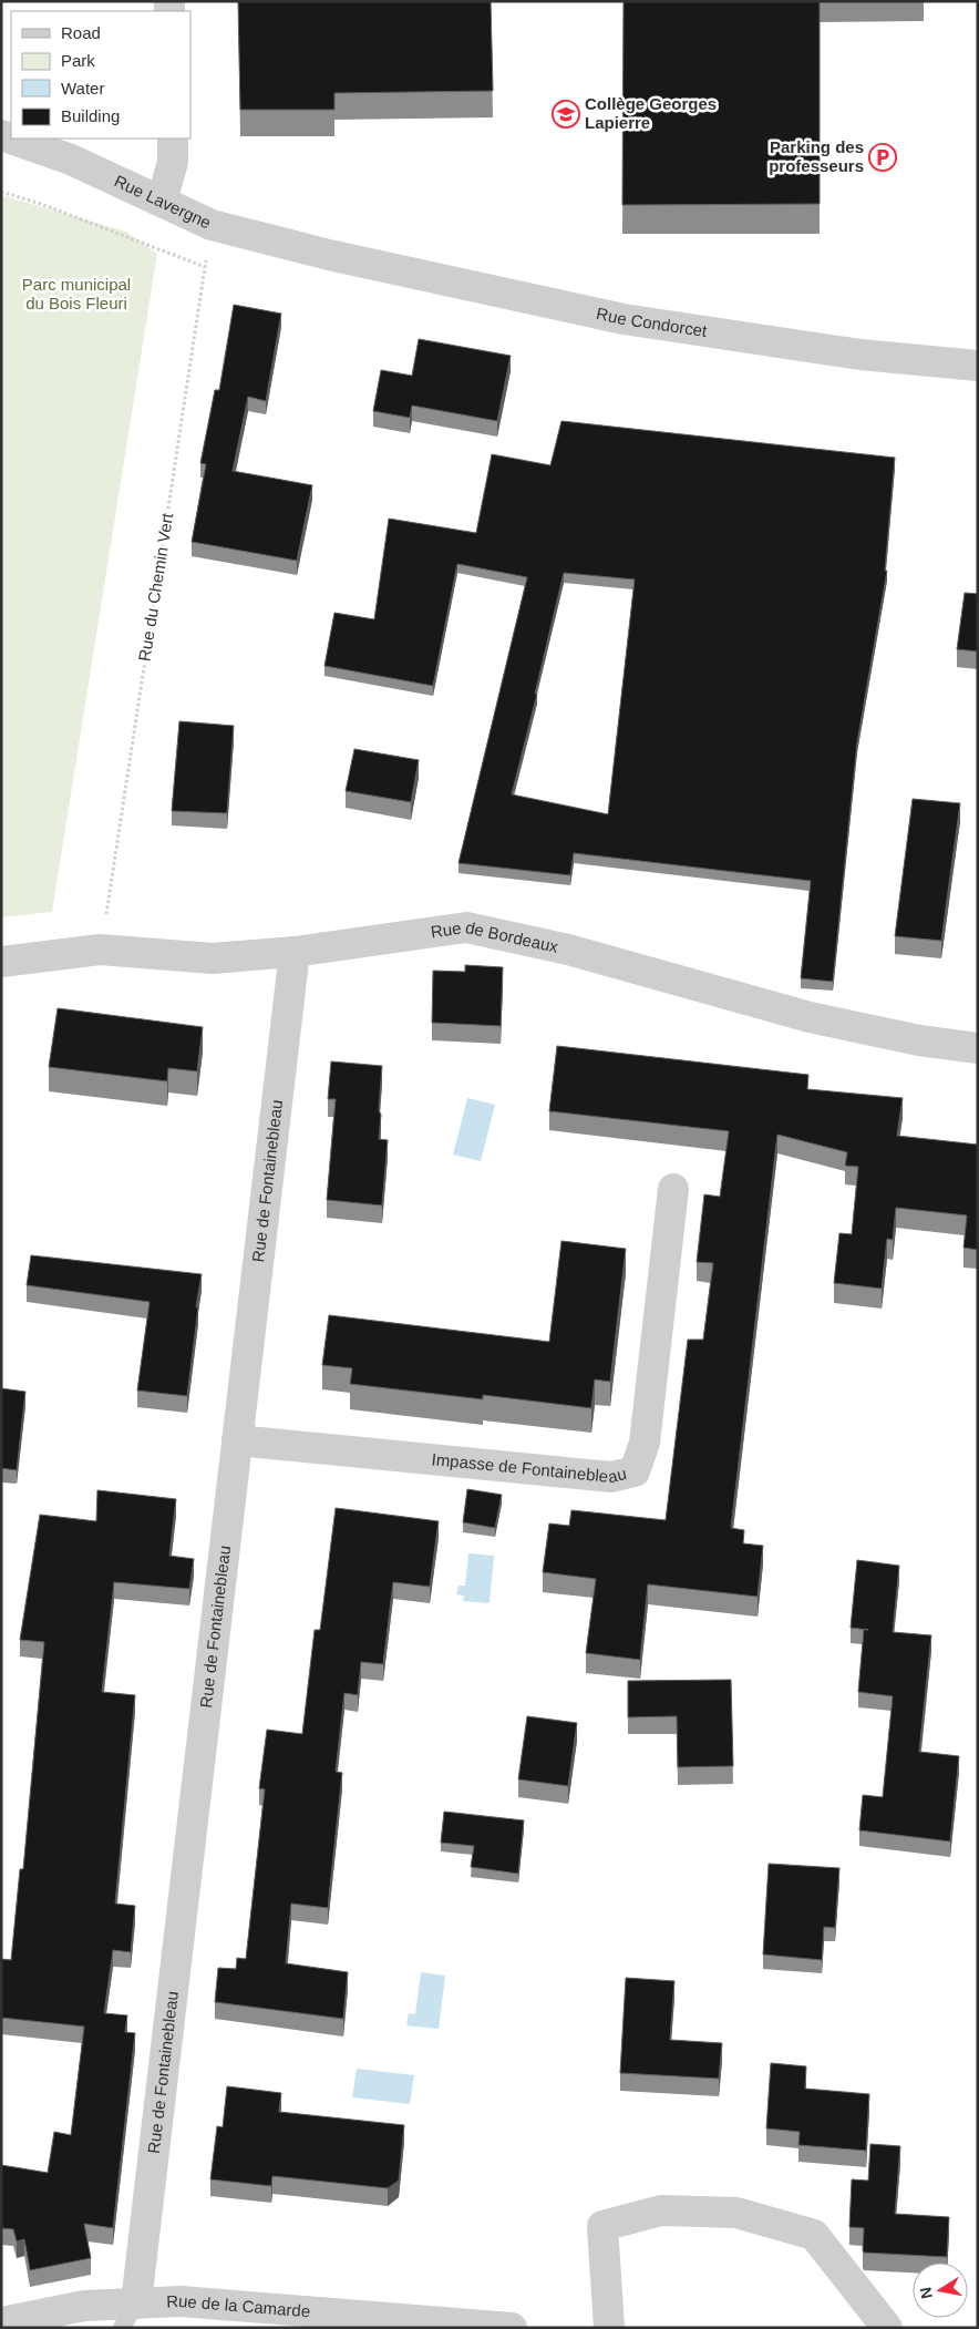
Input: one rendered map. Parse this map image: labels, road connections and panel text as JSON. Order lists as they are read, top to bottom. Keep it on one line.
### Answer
{"streets":{"street":["Rue Lavergne","Rue Condorcet","Rue de Bordeaux","Rue de Fontainebleau","Impasse de Fontainebleau","Rue de la Camarde"],"path":["Rue du Chemin Vert"]},"crossings":[["Rue Lavergne","Rue Condorcet"],["Rue Lavergne","Rue du Chemin Vert"],["Rue du Chemin Vert","Rue de Bordeaux"],["Rue de Bordeaux","Rue de Fontainebleau"],["Rue de Fontainebleau","Impasse de Fontainebleau"],["Rue de Fontainebleau","Rue de la Camarde"]],"parks":["Parc municipal du Bois Fleuri"],"places":{"school or university":["Collège Georges Lapierre"],"parking":["Parking des professeurs"]},"legend":["Road","Park","Water","Building"],"north":"left"}
